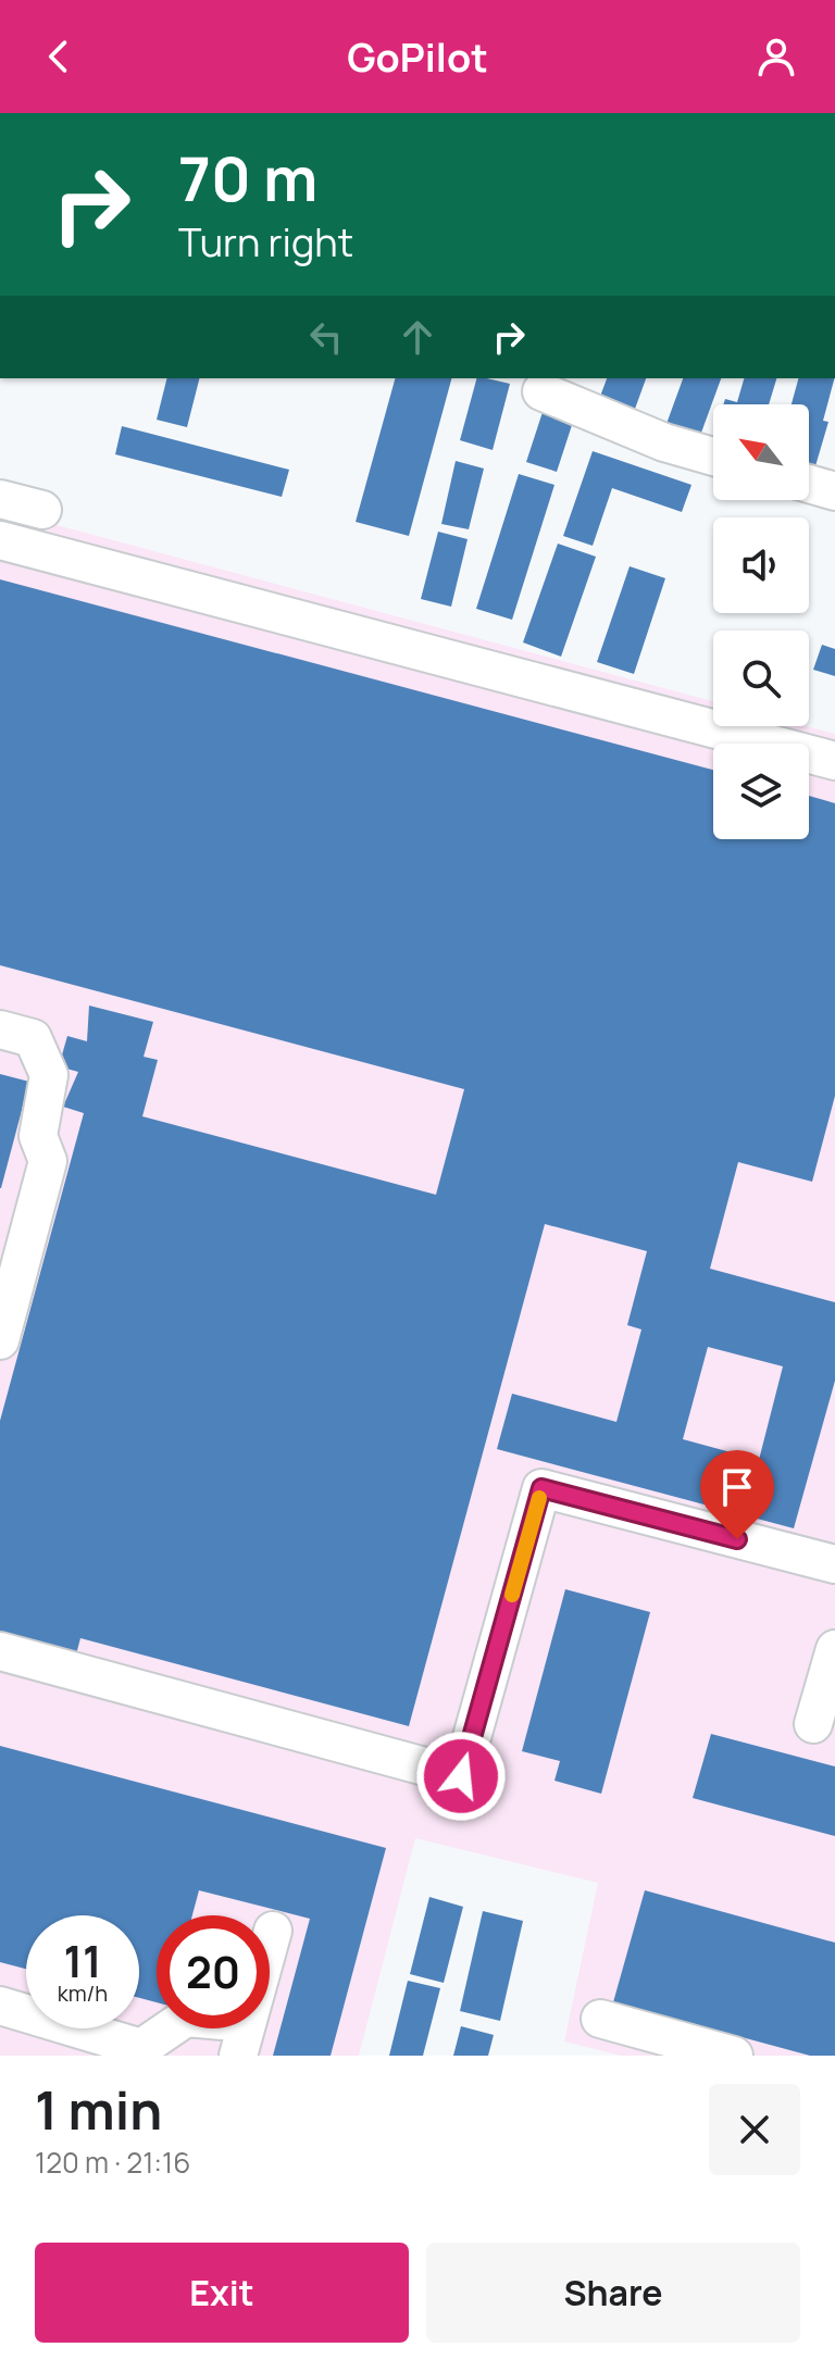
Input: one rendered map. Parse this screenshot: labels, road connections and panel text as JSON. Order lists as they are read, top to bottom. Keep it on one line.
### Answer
{"north":"top left","page":{"header":"GoPilot","turn":["70 m","Turn right"],"speed":"11 km/h","limit":"20","heading":["1 min","120 m · 21:16"],"buttons":["Exit","Share"]}}
